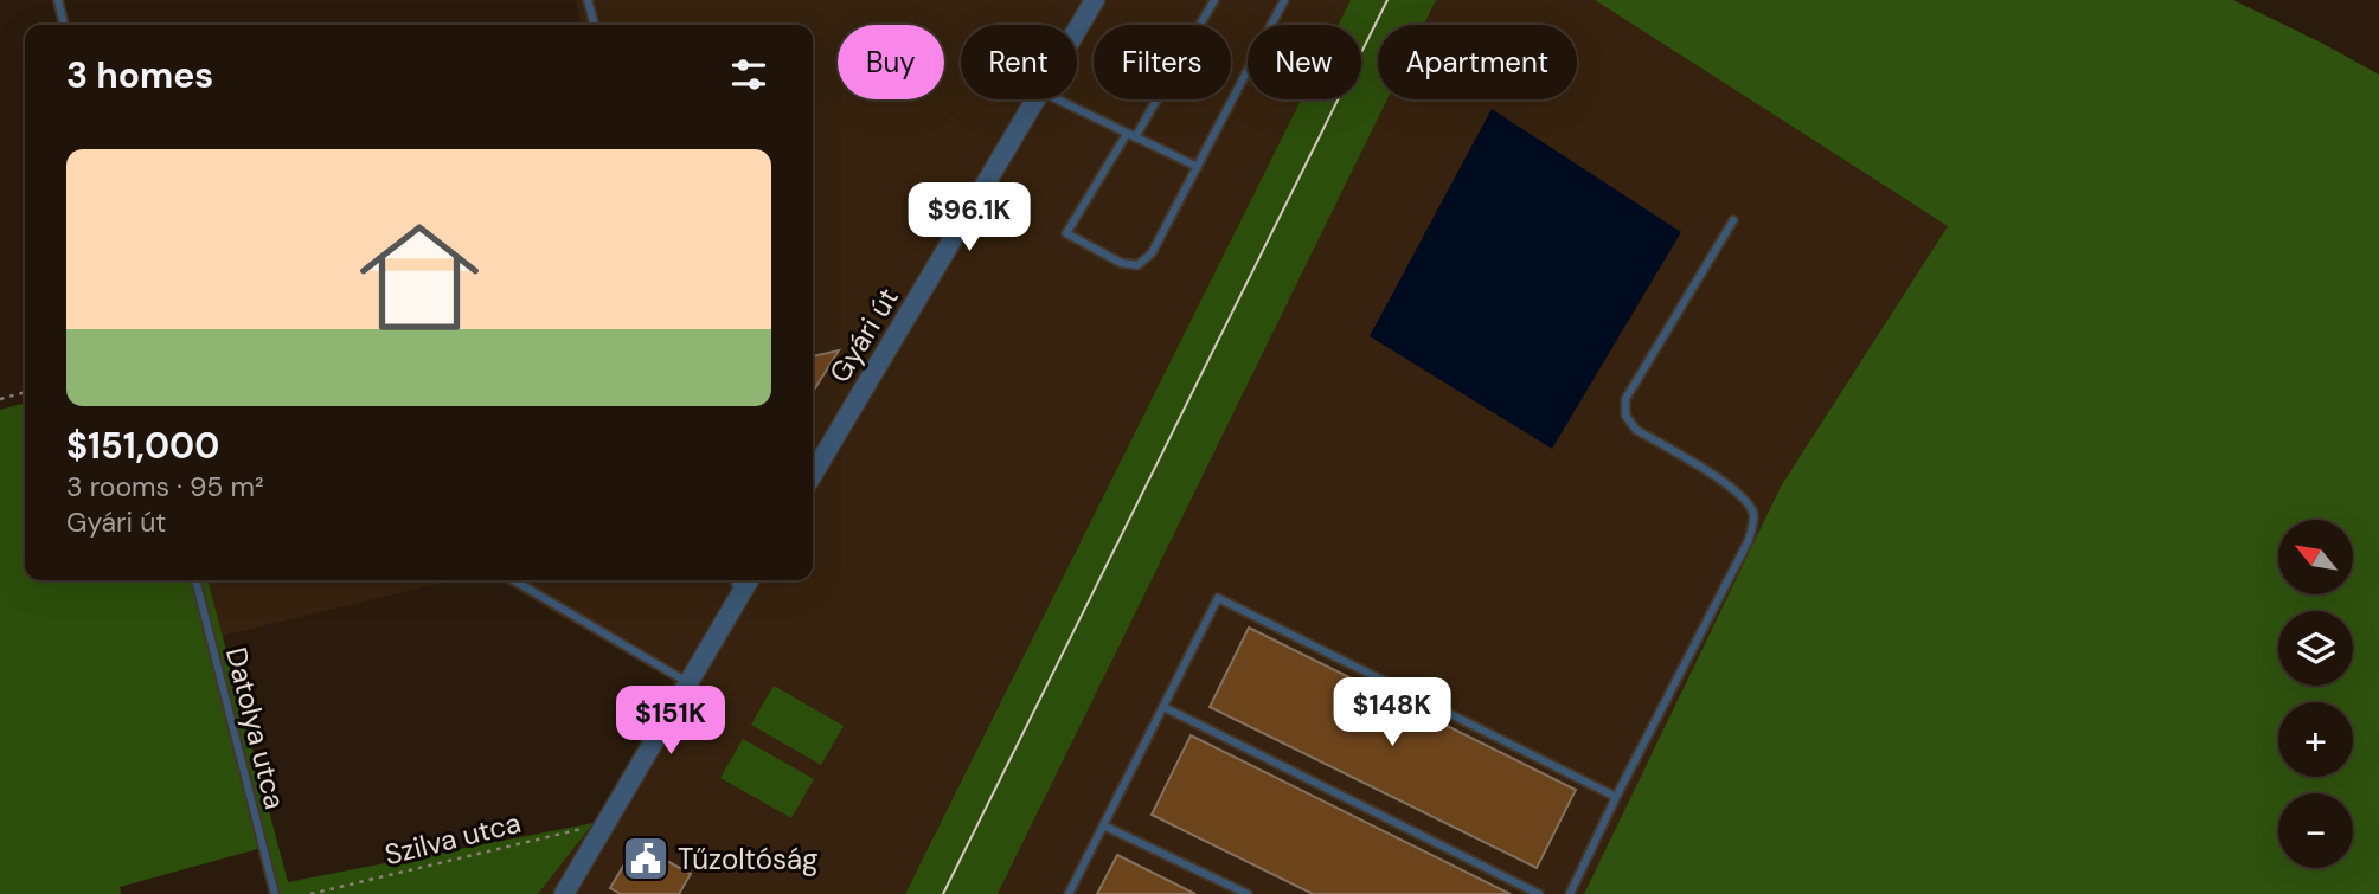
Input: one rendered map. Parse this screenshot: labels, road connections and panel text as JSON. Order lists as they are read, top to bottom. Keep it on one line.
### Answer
{"streets":{"street":["Gyári út"],"lane":["Datolya utca"],"path":["Szilva utca"]},"places":{"public building":["Tűzoltóság"]},"north":"top left","page":{"chip":["Buy","Rent","Filters","New","Apartment"],"heading":"3 homes","list":[{"name":"$151,000","note":"3 rooms · 95 m² · Gyári út"}],"price":["$96.1K","$148K","$151K"],"map_buttons":["+","−"]}}
